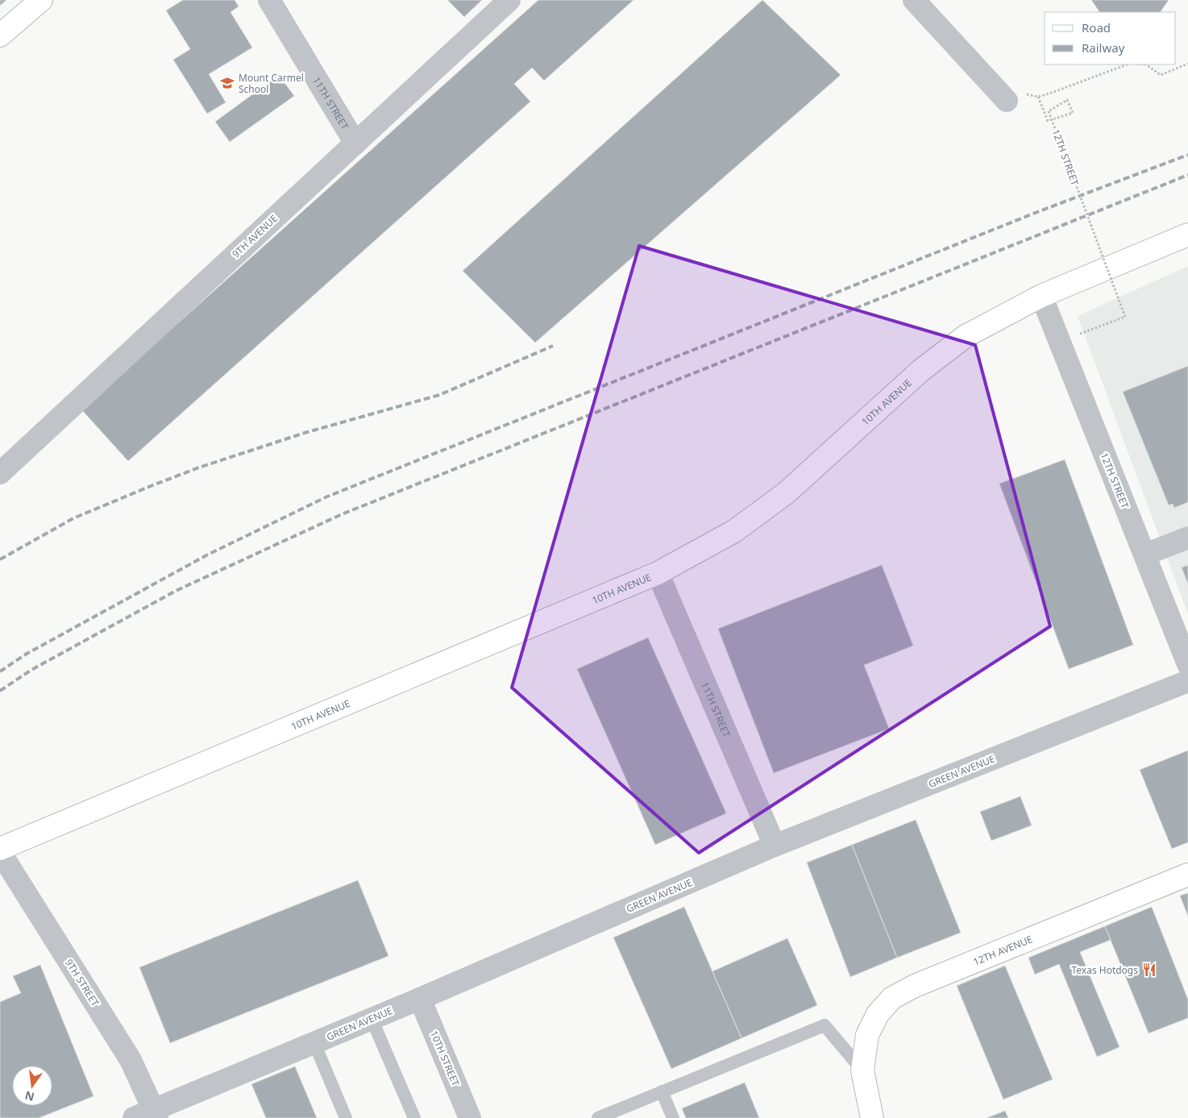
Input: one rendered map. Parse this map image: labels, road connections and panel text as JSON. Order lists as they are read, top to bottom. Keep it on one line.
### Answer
{"streets":{"main road":["10TH AVENUE","12TH AVENUE"],"street":["11TH STREET","12TH STREET","9TH AVENUE","GREEN AVENUE","9TH STREET","10TH STREET"]},"crossings":[["11TH STREET","9TH AVENUE"],["11TH STREET","10TH AVENUE"],["11TH STREET","GREEN AVENUE"],["12TH STREET","10TH AVENUE"],["10TH AVENUE","9TH STREET"],["GREEN AVENUE","9TH STREET"],["GREEN AVENUE","10TH STREET"]],"places":{"school or university":["Mount Carmel School"],"restaurant":["Texas Hotdogs"]},"legend":["Road","Railway"],"north":"bottom"}
